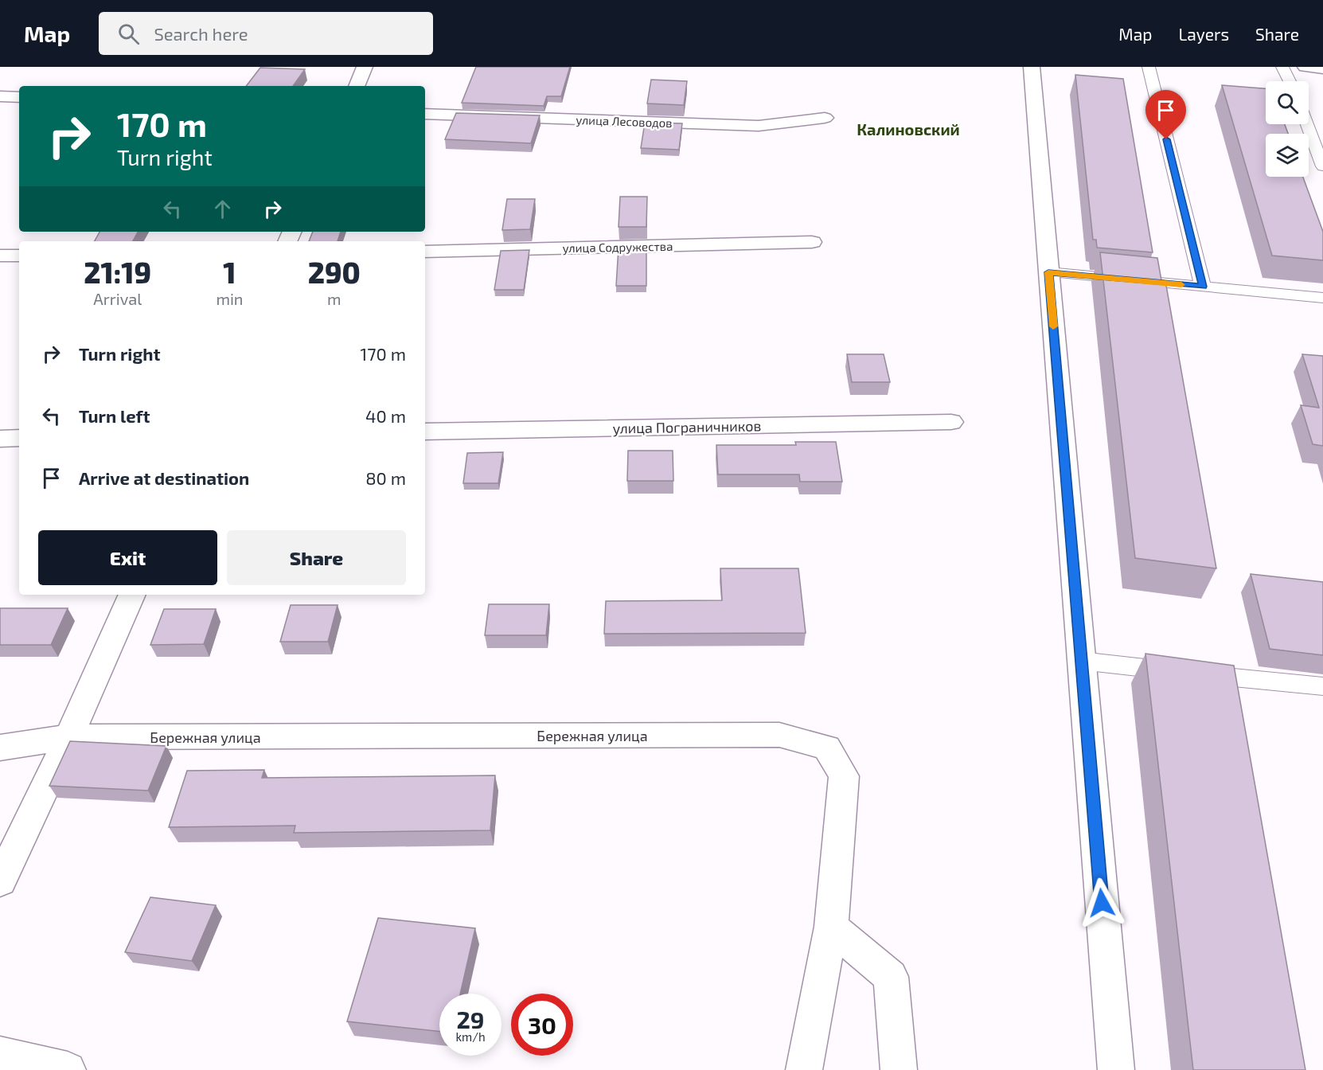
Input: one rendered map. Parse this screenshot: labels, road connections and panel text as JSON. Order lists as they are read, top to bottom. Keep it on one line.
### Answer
{"streets":{"street":["улица Лесоводов","улица Содружества","улица Пограничников","Бережная улица"]},"districts":["Калиновский"],"page":{"header":"Map","search":"Search here","nav":["Map","Layers","Share"],"turn":["170 m","Turn right"],"eta":["21:19","Arrival","1","min","290","m"],"list":[{"name":"Turn right","value":"170 m"},{"name":"Turn left","value":"40 m"},{"name":"Arrive at destination","value":"80 m"}],"buttons":["Exit","Share"],"speed":"29 km/h","limit":"30"}}
